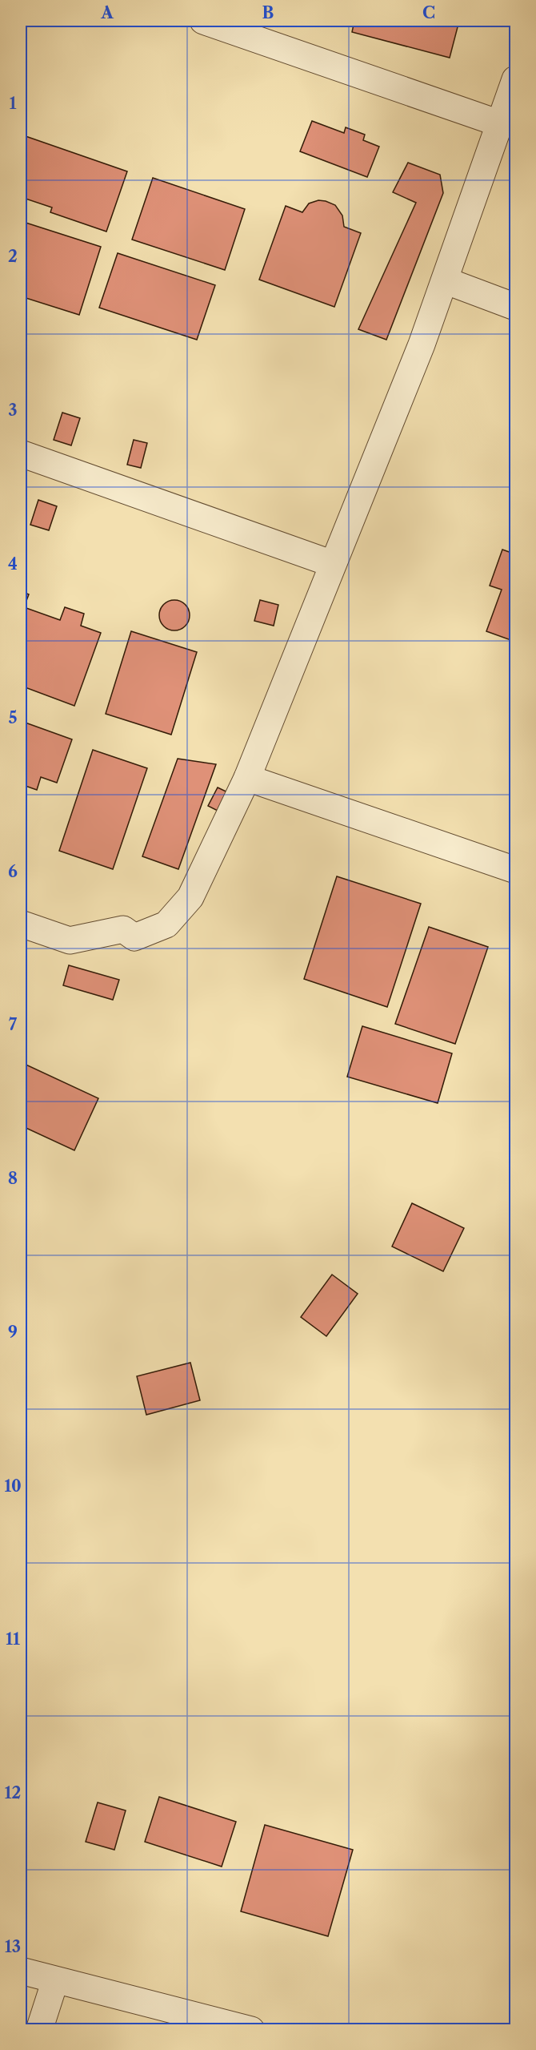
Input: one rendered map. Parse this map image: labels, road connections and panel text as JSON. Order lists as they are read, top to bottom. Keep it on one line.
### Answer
{"grid":{"columns":["A","B","C"],"rows":["1","2","3","4","5","6","7","8","9","10","11","12","13"]}}
